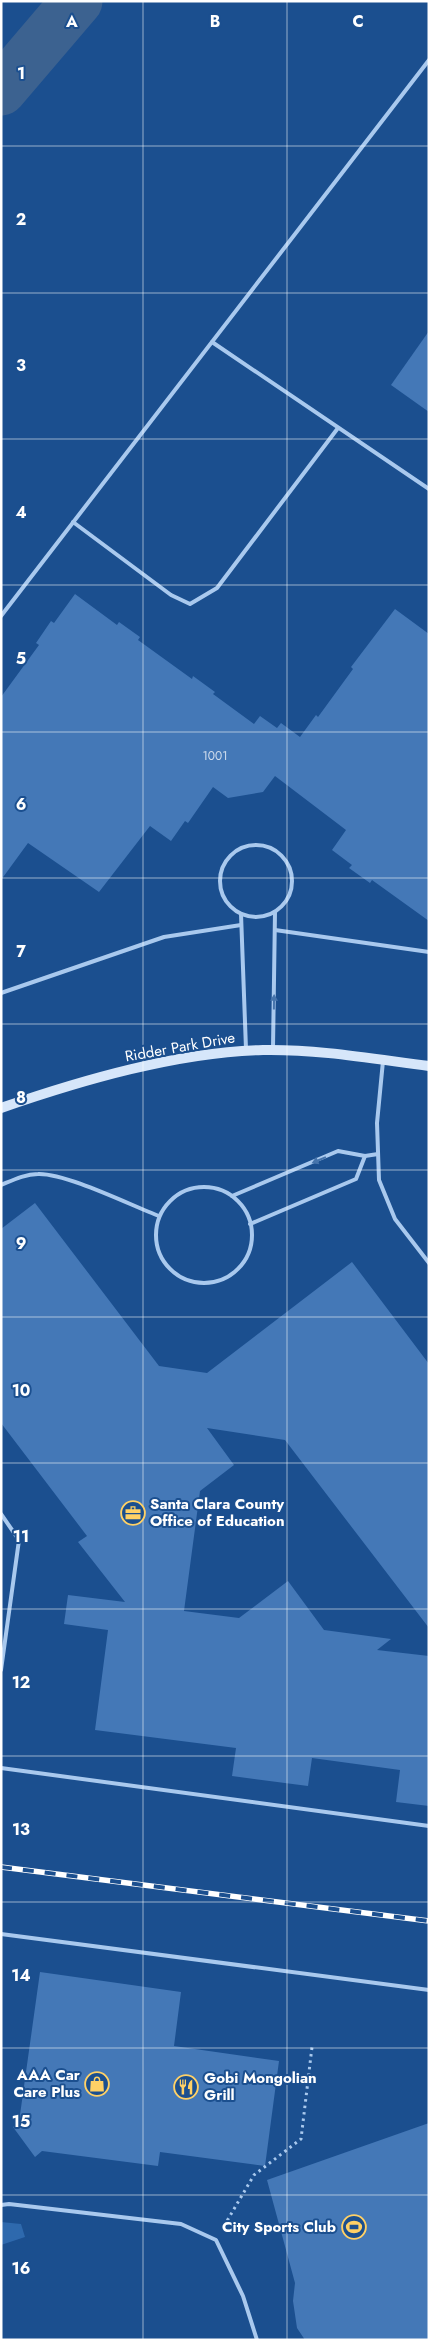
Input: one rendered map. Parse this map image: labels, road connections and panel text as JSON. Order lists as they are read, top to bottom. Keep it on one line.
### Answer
{"streets":{"street":["Ridder Park Drive"]},"places":{"office":["Santa Clara County Office of Education"],"shop":["AAA Car Care Plus"],"restaurant":["Gobi Mongolian Grill"],"sports":["City Sports Club"]},"house_numbers":["1001"],"grid":{"columns":["A","B","C"],"rows":["1","2","3","4","5","6","7","8","9","10","11","12","13","14","15","16"]}}
